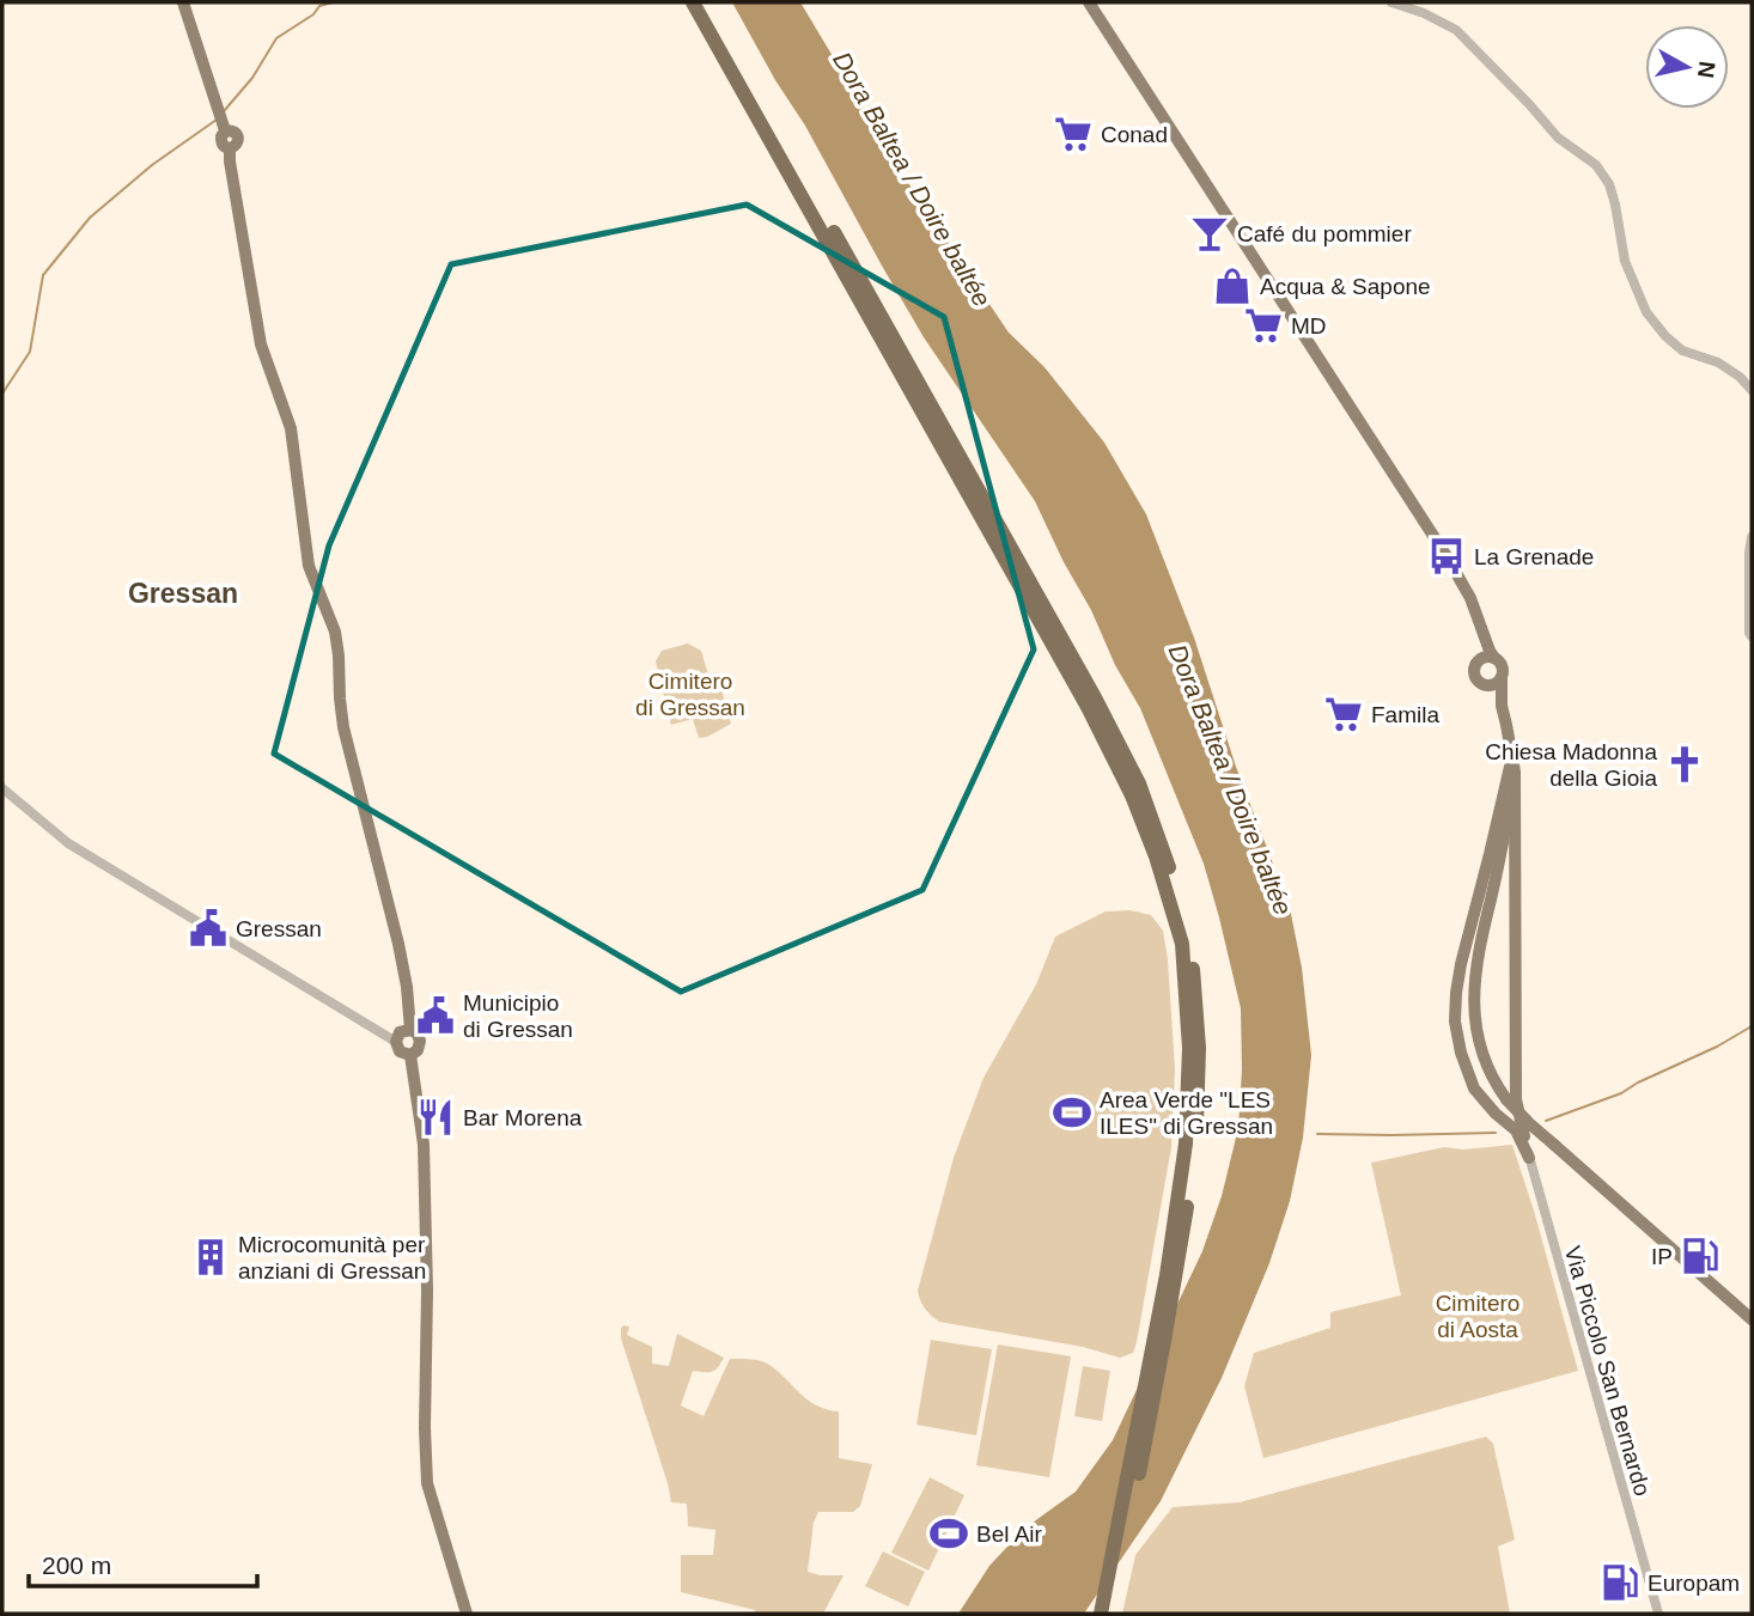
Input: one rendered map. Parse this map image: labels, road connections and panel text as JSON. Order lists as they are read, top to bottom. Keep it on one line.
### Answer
{"streets":{"street":["Via Piccolo San Bernardo"]},"districts":["Gressan"],"water":["Dora Baltea / Doire baltée"],"parks":["Cimitero di Gressan","Cimitero di Aosta"],"places":{"supermarket":["Conad","MD","Famila"],"bar":["Café du pommier"],"shop":["Acqua & Sapone"],"bus stop":["La Grenade"],"church":["Chiesa Madonna della Gioia"],"public building":["Gressan","Municipio di Gressan"],"sports":["Area Verde \"LES ILES\" di Gressan","Bel Air"],"restaurant":["Bar Morena"],"fuel station":["IP","Europam"],"building":["Microcomunità per anziani di Gressan"]},"scale_bar":"200 m","north":"right"}
